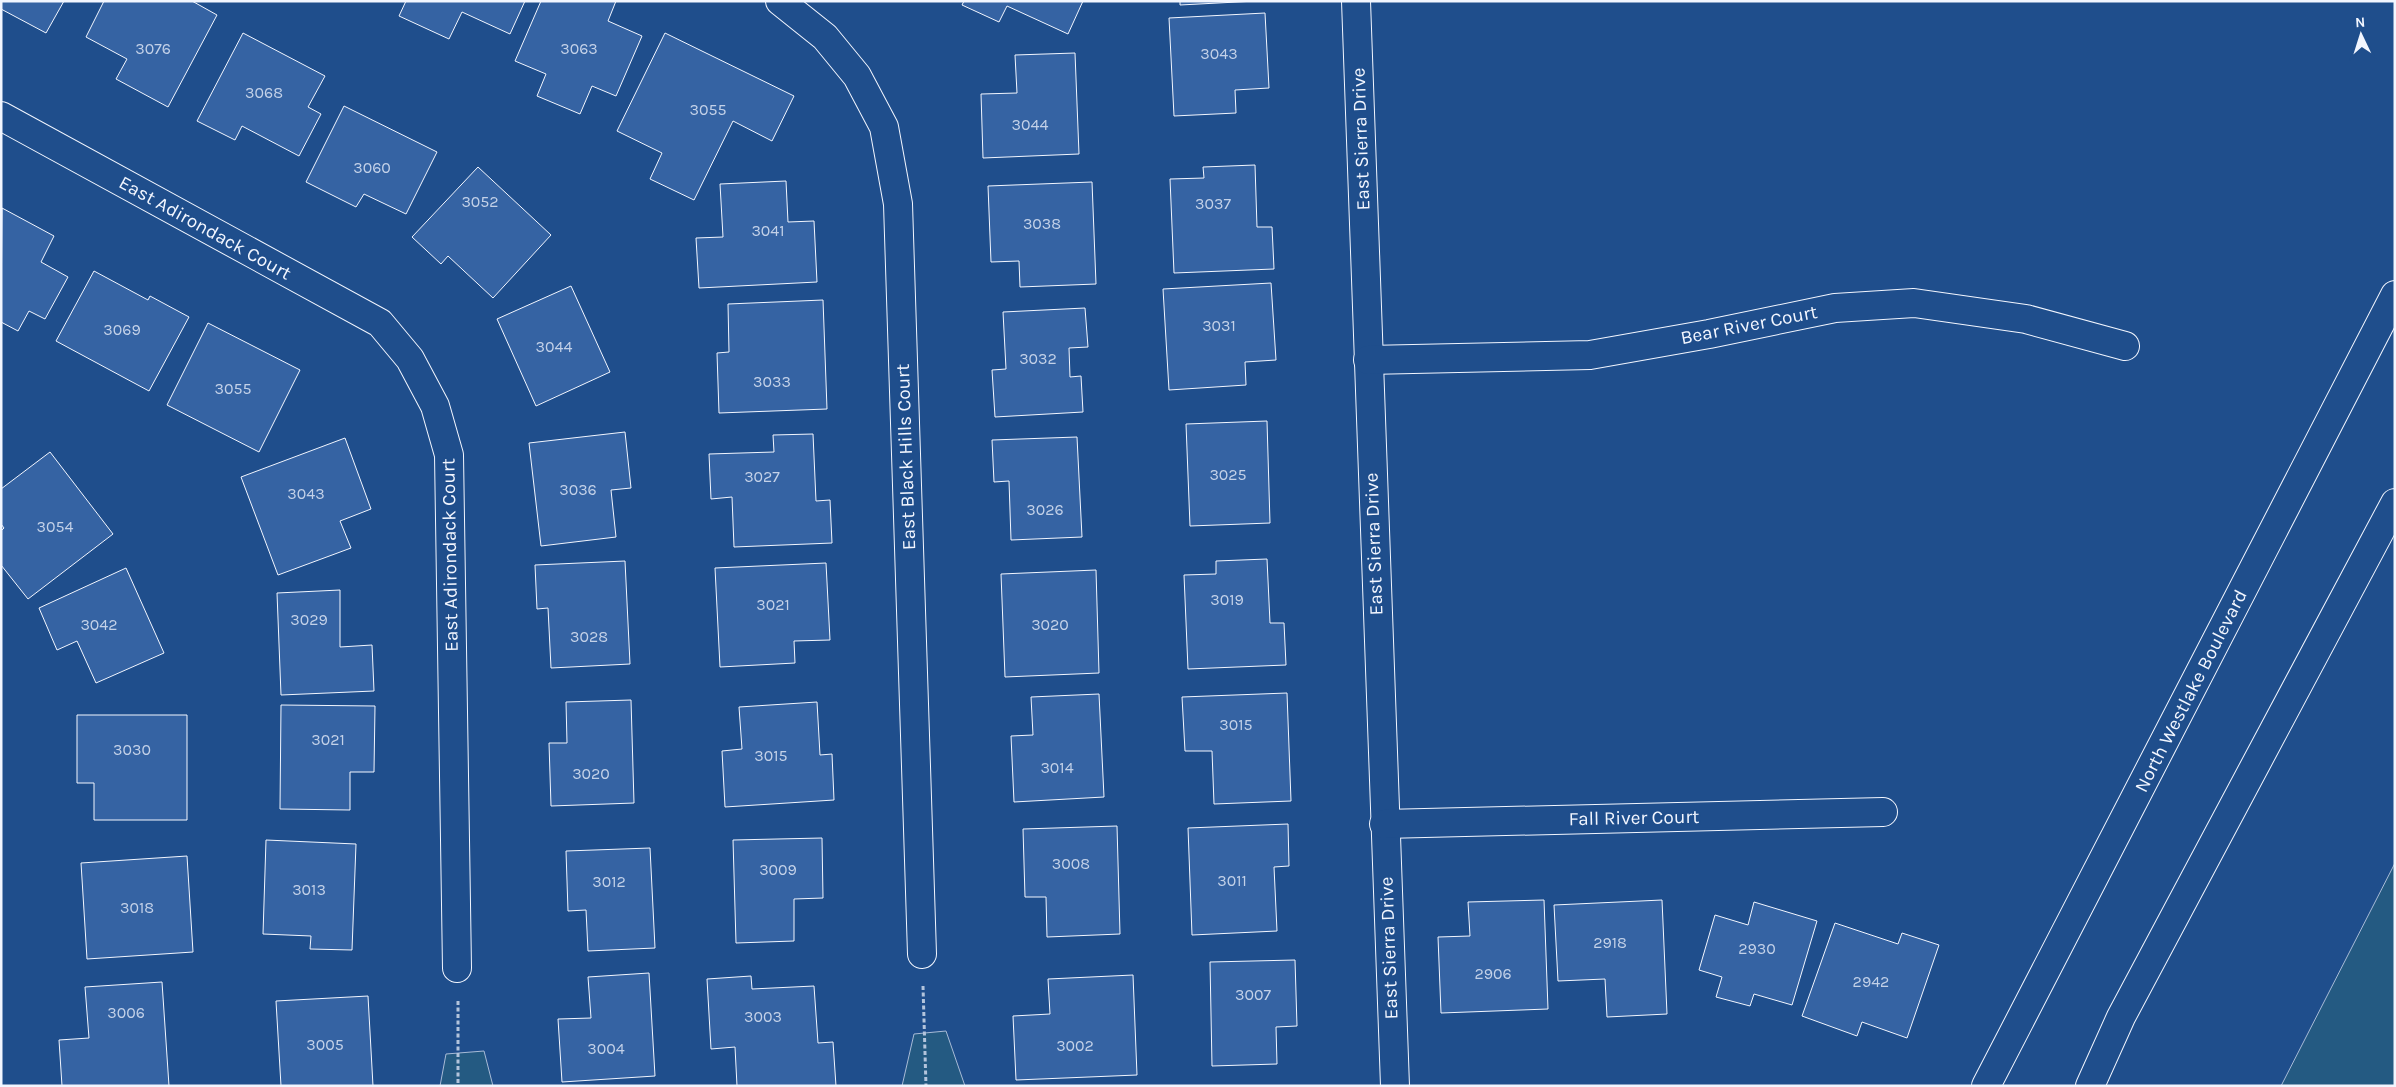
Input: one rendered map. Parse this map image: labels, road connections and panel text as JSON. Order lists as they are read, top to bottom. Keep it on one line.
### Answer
{"streets":{"street":["East Sierra Drive","East Adirondack Court","Bear River Court","East Black Hills Court","North Westlake Boulevard","Fall River Court"]},"crossings":[["East Sierra Drive","Bear River Court"],["East Sierra Drive","Fall River Court"]],"house_numbers":["3076","3063","3043","3068","3055","3044","3060","3052","3037","3038","3041","3031","3069","3044","3032","3033","3055","3025","3027","3036","3043","3026","3054","3019","3021","3029","3042","3020","3028","3015","3021","3030","3015","3014","3020","3008","3009","3011","3012","3013","3018","2918","2930","2906","2942","3007","3006","3003","3005","3002","3004"],"north":"top"}
